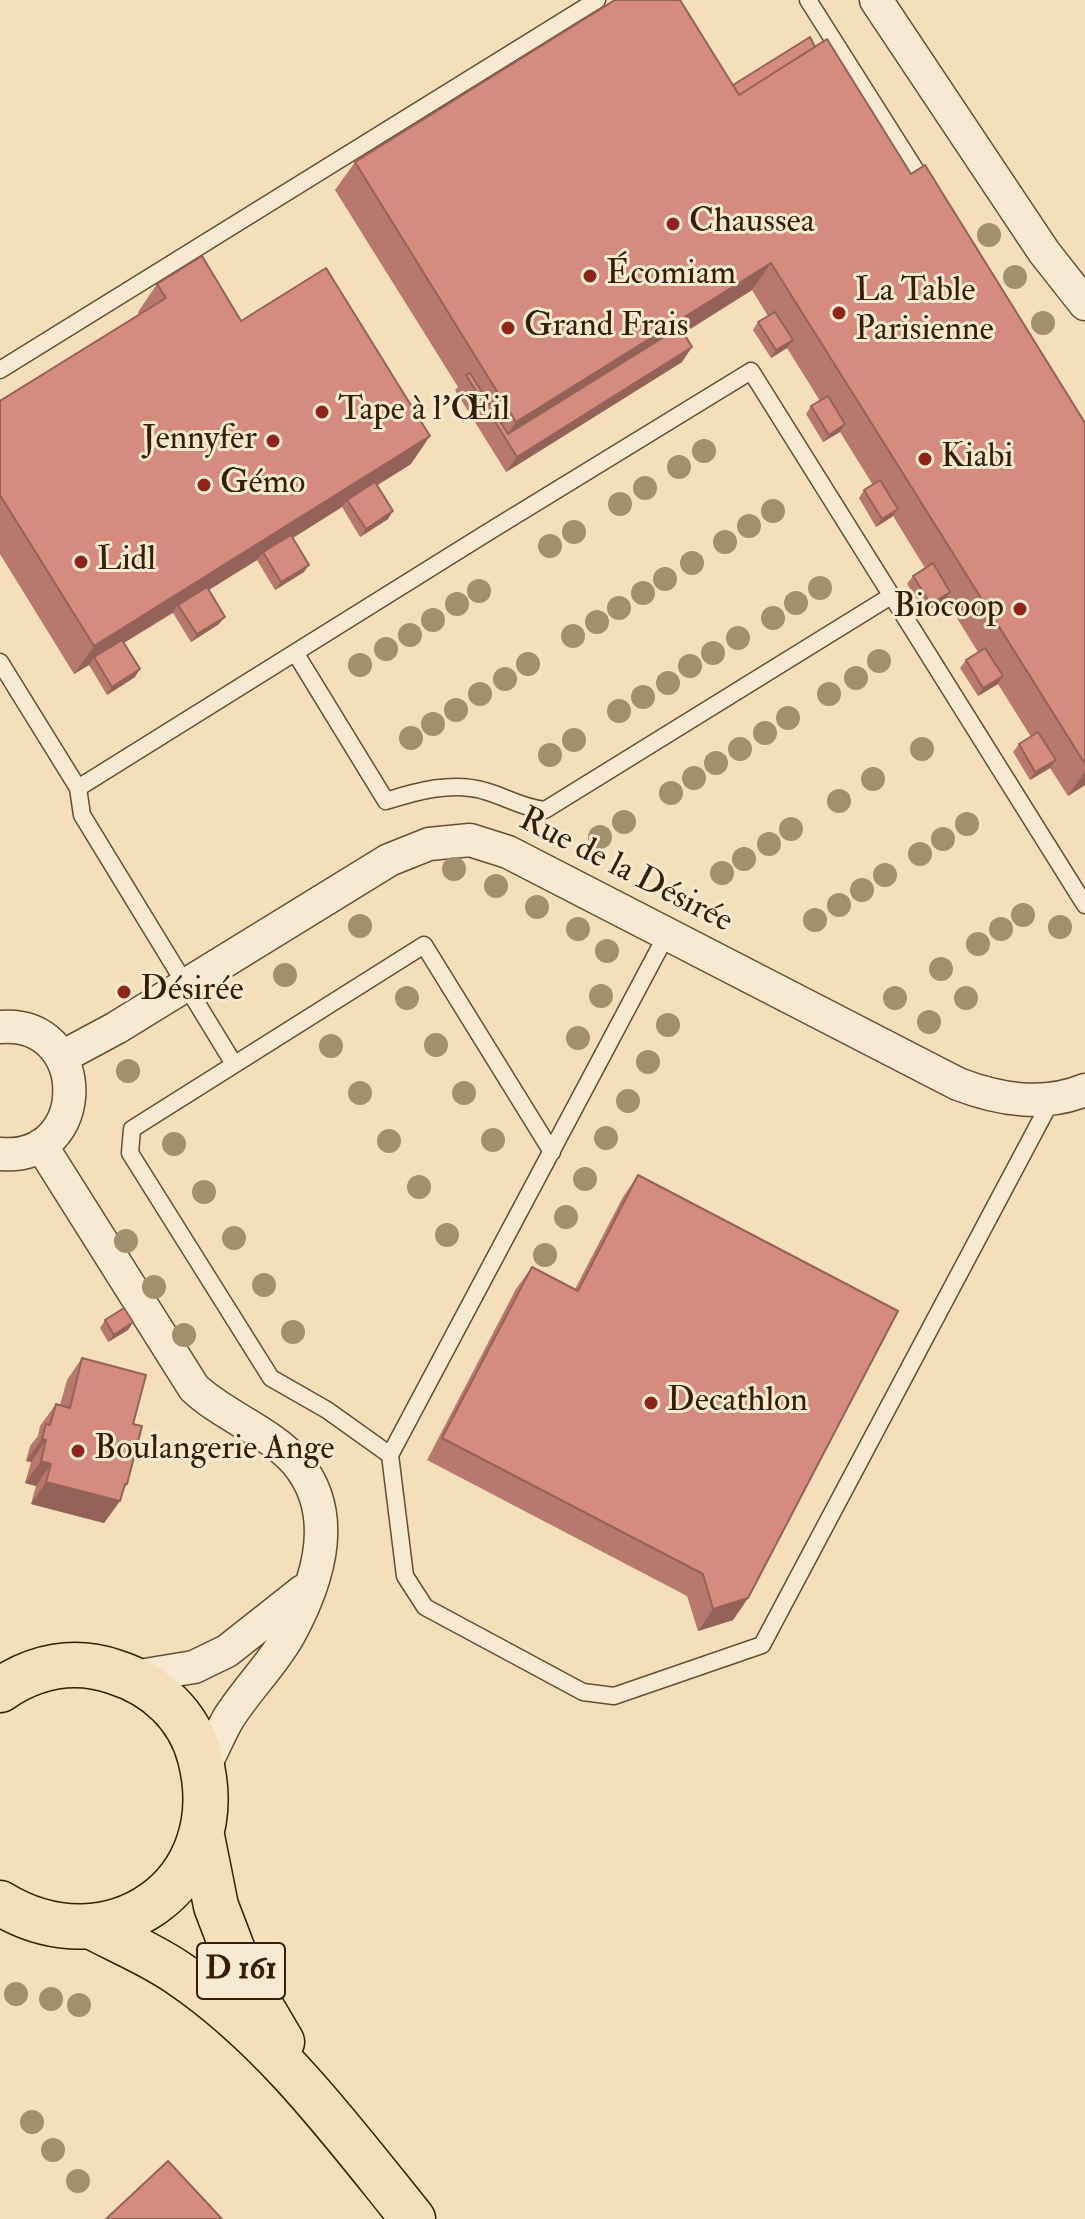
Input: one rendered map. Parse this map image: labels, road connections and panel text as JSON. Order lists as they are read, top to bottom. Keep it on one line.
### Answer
{"streets":{"main road":["D 161"],"street":["Rue de la Désirée"]},"places":["Chaussea","Écomiam","La Table Parisienne","Grand Frais","Tape à l'Œil","Jennyfer","Kiabi","Gémo","Lidl","Biocoop","Désirée","Decathlon","Boulangerie Ange"]}
